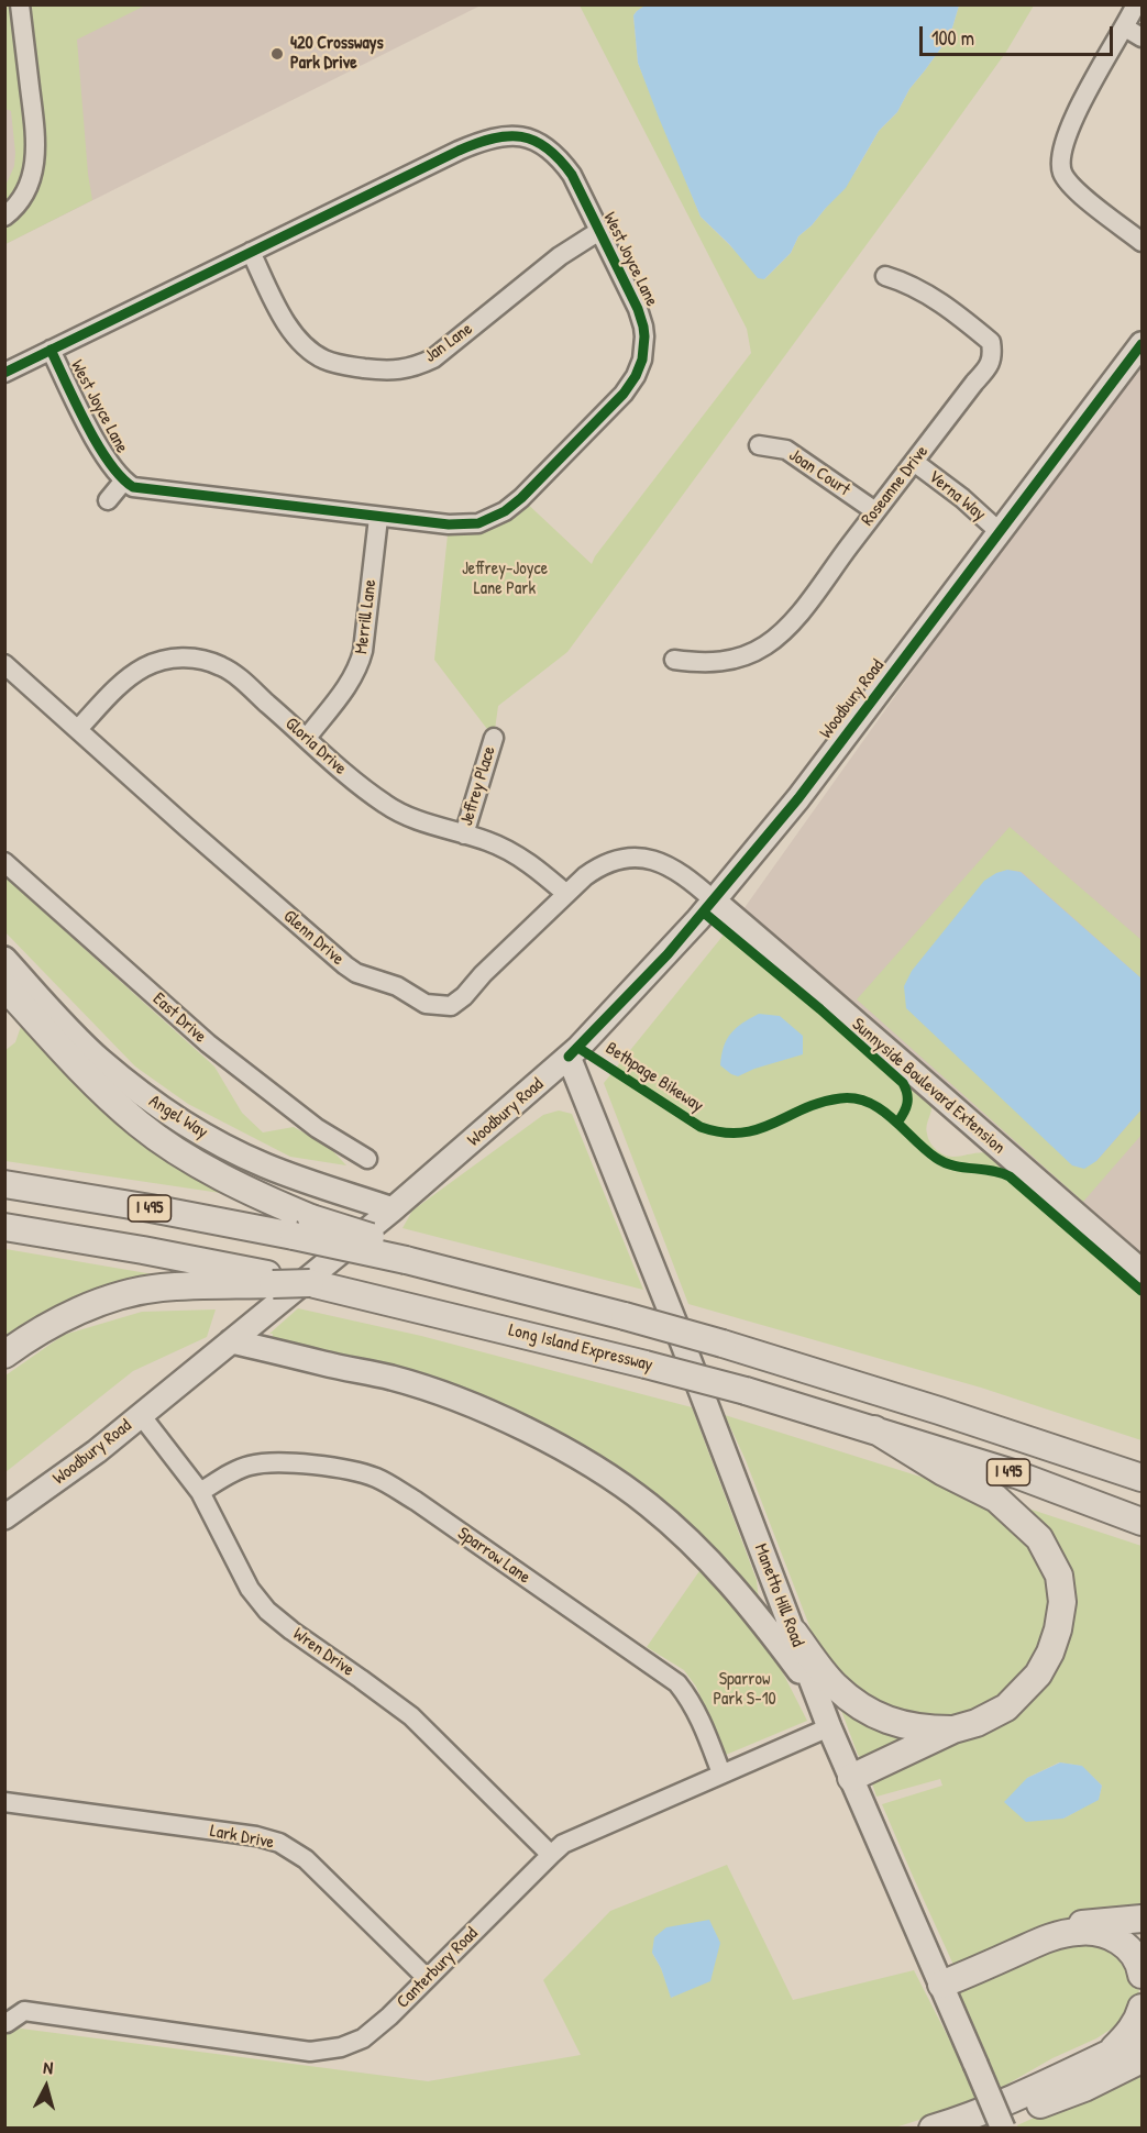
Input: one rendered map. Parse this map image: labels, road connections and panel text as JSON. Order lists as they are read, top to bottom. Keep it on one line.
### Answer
{"streets":{"highway":["I 495","Long Island Expressway"],"main road":["Woodbury Road","Sunnyside Boulevard Extension","Angel Way","Manetto Hill Road"],"street":["West Joyce Lane","Jan Lane","Joan Court","Roseanne Drive","Verna Way","Merrill Lane","Gloria Drive","Jeffrey Place","Glenn Drive","East Drive","Sparrow Lane","Wren Drive","Lark Drive","Canterbury Road"],"cycle path":["Bethpage Bikeway"]},"crossings":[["West Joyce Lane","Jan Lane"],["West Joyce Lane","Merrill Lane"],["Joan Court","Roseanne Drive"],["Roseanne Drive","Verna Way"],["Verna Way","Woodbury Road"],["Merrill Lane","Gloria Drive"],["Woodbury Road","Glenn Drive"],["Woodbury Road","Sunnyside Boulevard Extension"],["Woodbury Road","Angel Way"],["Woodbury Road","Manetto Hill Road"],["Woodbury Road","Wren Drive"],["Gloria Drive","Jeffrey Place"],["Gloria Drive","Glenn Drive"],["Glenn Drive","Sunnyside Boulevard Extension"],["Sparrow Lane","Wren Drive"],["Sparrow Lane","Canterbury Road"],["Manetto Hill Road","Canterbury Road"],["Wren Drive","Canterbury Road"],["Lark Drive","Canterbury Road"]],"parks":["Jeffrey-Joyce Lane Park","Sparrow Park S-10"],"places":["420 Crossways Park Drive"],"scale_bar":"100 m","north":"top"}
